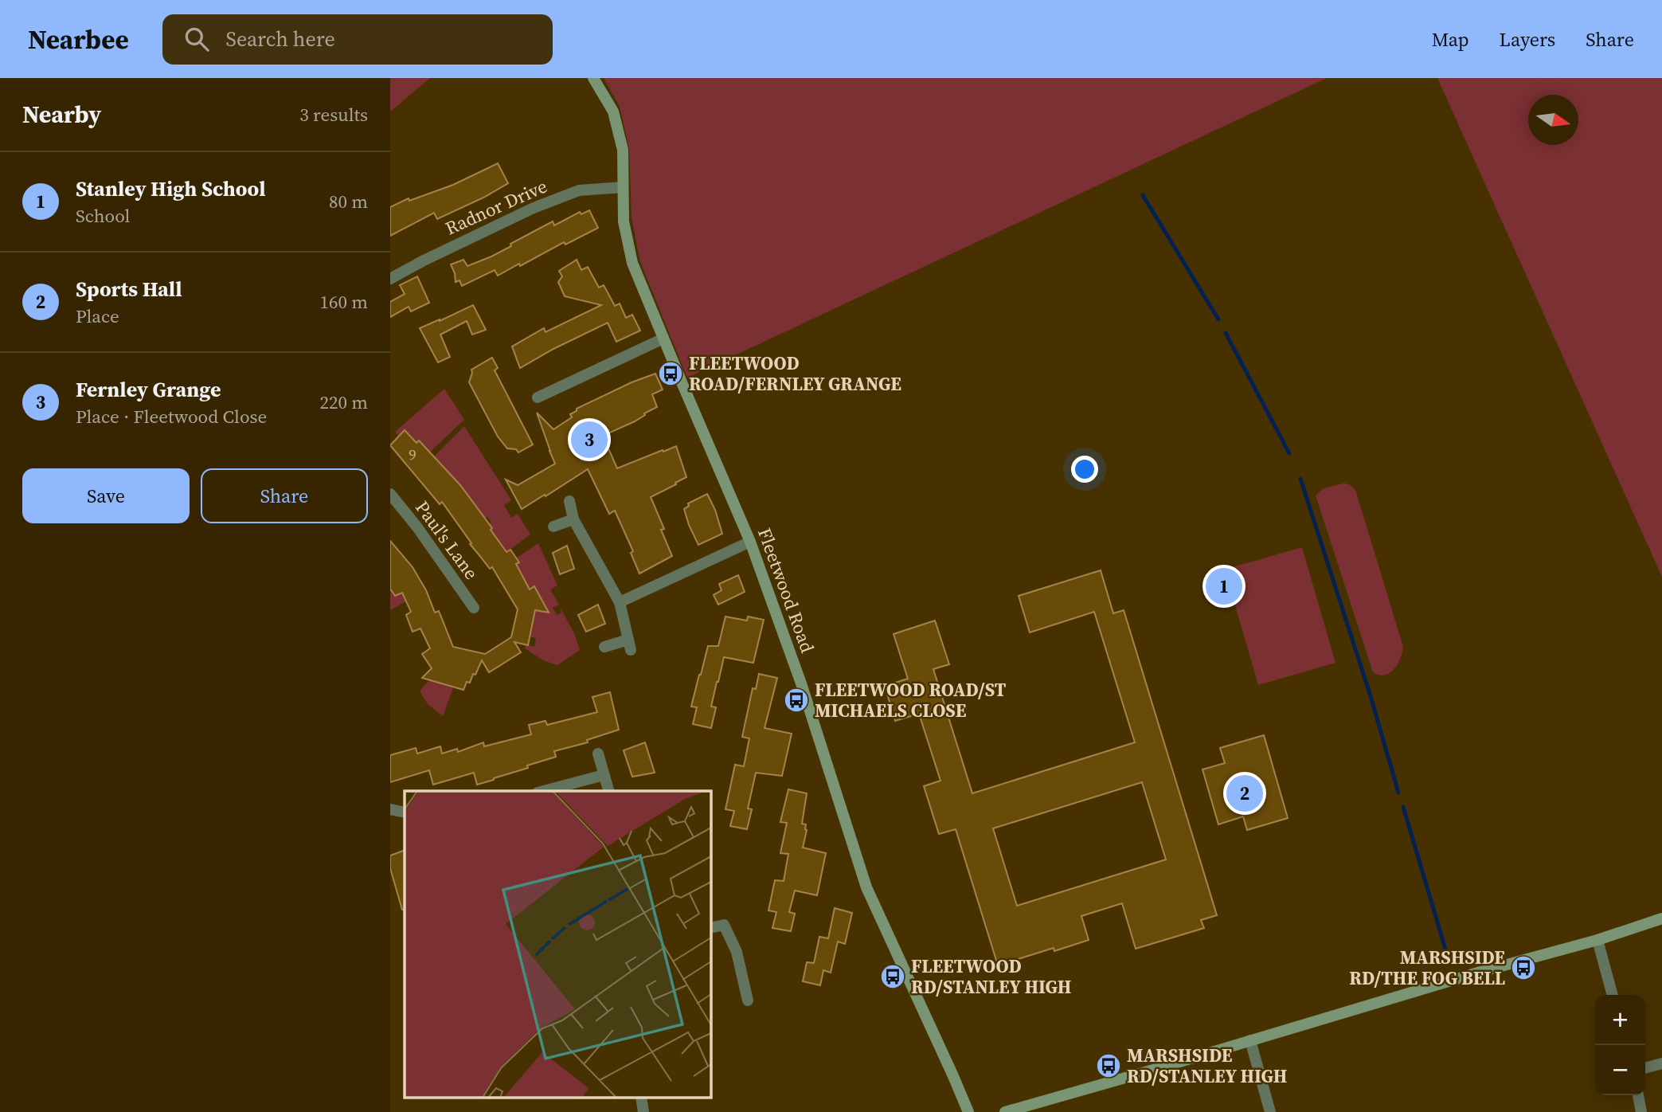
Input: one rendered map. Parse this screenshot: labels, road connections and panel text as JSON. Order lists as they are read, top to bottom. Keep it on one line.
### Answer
{"streets":{"street":["Radnor Drive","Paul's Lane","Fleetwood Road"]},"crossings":[["Radnor Drive","Fleetwood Road"]],"places":{"bus stop":["FLEETWOOD ROAD/FERNLEY GRANGE","FLEETWOOD ROAD/ST MICHAELS CLOSE","MARSHSIDE RD/THE FOG BELL","FLEETWOOD RD/STANLEY HIGH","MARSHSIDE RD/STANLEY HIGH"]},"house_numbers":["9"],"north":"right","page":{"header":"Nearbee","search":"Search here","nav":["Map","Layers","Share"],"heading":["Nearby","3 results"],"list":[{"mark":"1","name":"Stanley High School","note":"School","value":"80 m"},{"mark":"2","name":"Sports Hall","note":"Place","value":"160 m"},{"mark":"3","name":"Fernley Grange","note":"Place · Fleetwood Close","value":"220 m"}],"pins":["3","1","2"],"buttons":["Save","Share"],"map_buttons":["+","−"]}}
